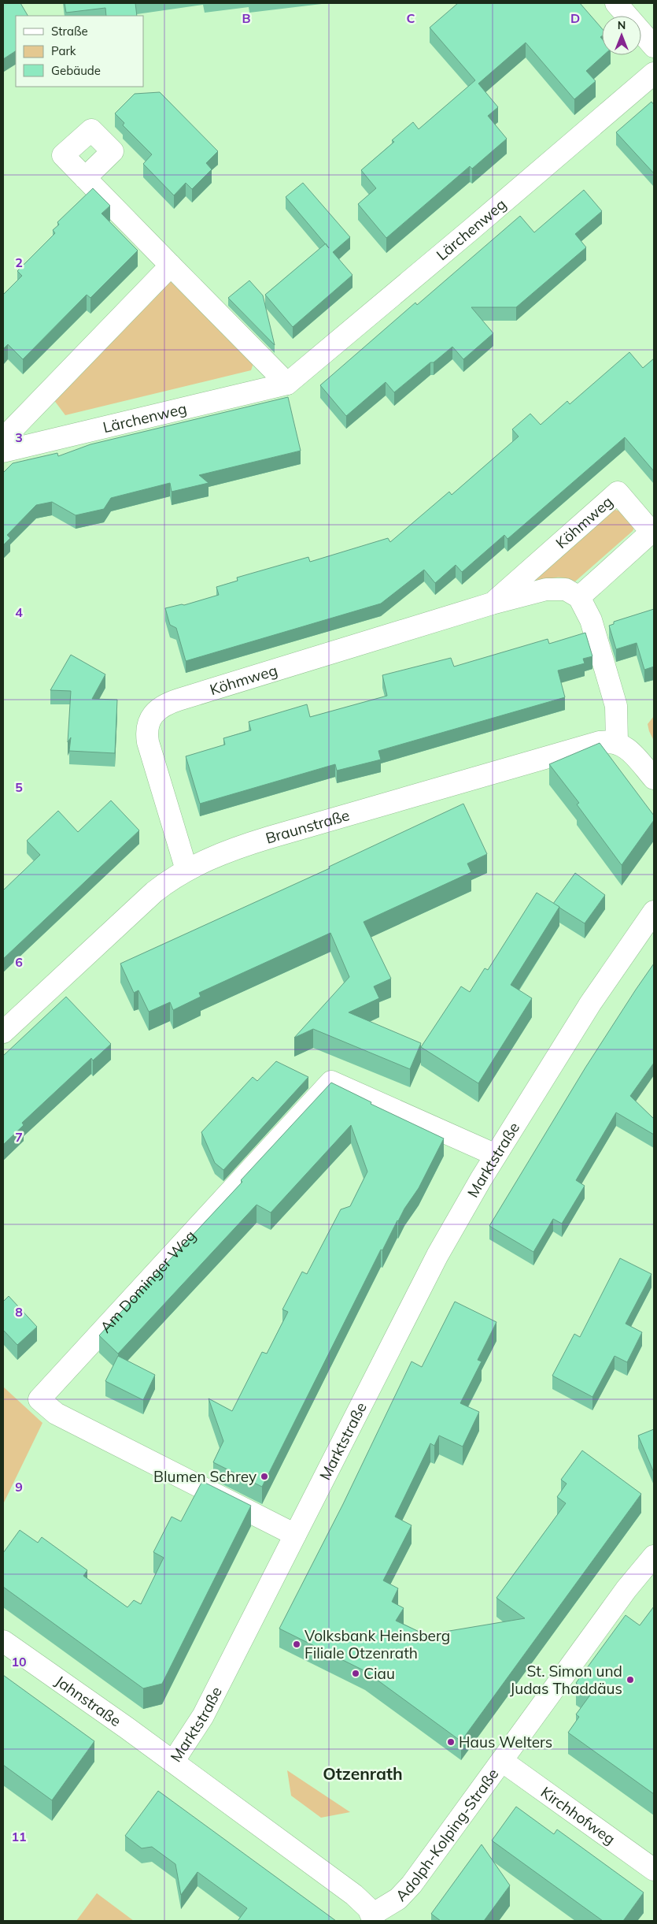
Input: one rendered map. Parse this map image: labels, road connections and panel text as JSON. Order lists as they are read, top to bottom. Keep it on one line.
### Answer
{"streets":{"street":["Lärchenweg","Köhmweg","Braunstraße","Marktstraße","Am Dominger Weg","Jahnstraße","Kirchhofweg","Adolph-Kolping-Straße"]},"crossings":[["Köhmweg","Braunstraße"],["Marktstraße","Am Dominger Weg"],["Marktstraße","Jahnstraße"],["Marktstraße","Adolph-Kolping-Straße"],["Kirchhofweg","Adolph-Kolping-Straße"]],"districts":["Otzenrath"],"places":["Blumen Schrey","Volksbank Heinsberg Filiale Otzenrath","Ciau","St. Simon und Judas Thaddäus","Haus Welters"],"legend":["Straße","Park","Gebäude"],"north":"top","grid":{"columns":["B","C","D"],"rows":["2","3","4","5","6","7","8","9","10","11"]}}
